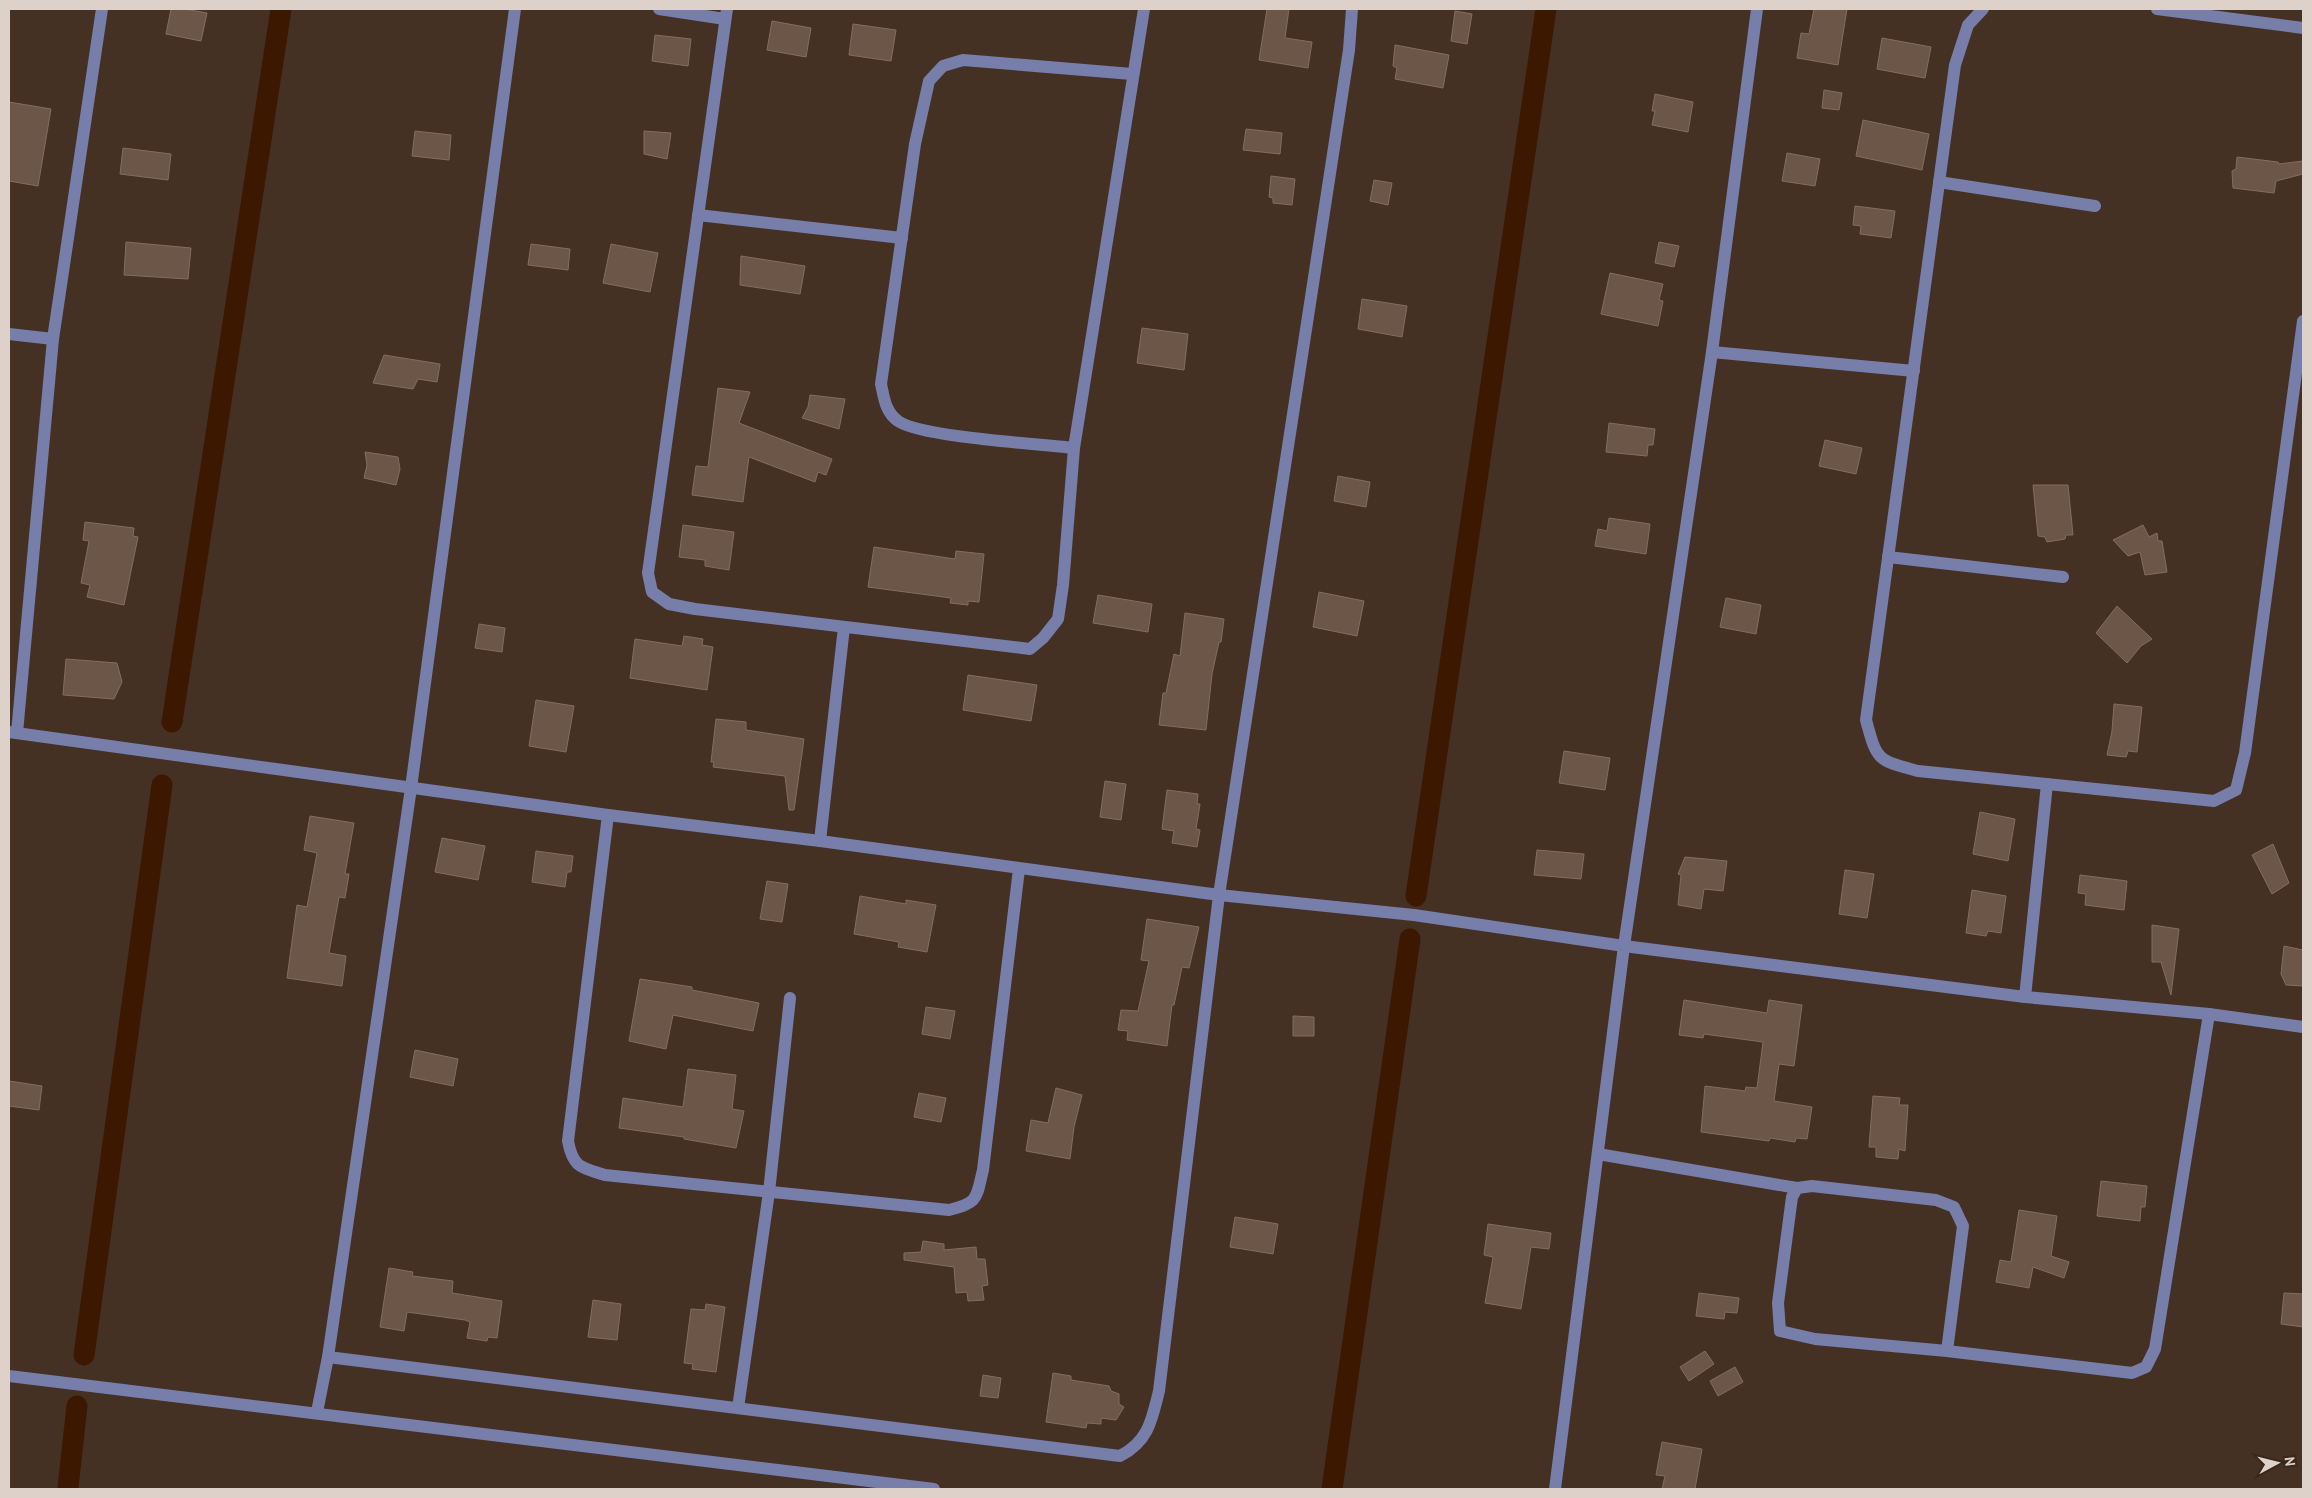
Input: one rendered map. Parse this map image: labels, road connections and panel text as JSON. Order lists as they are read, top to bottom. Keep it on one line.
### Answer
{"north":"right"}
